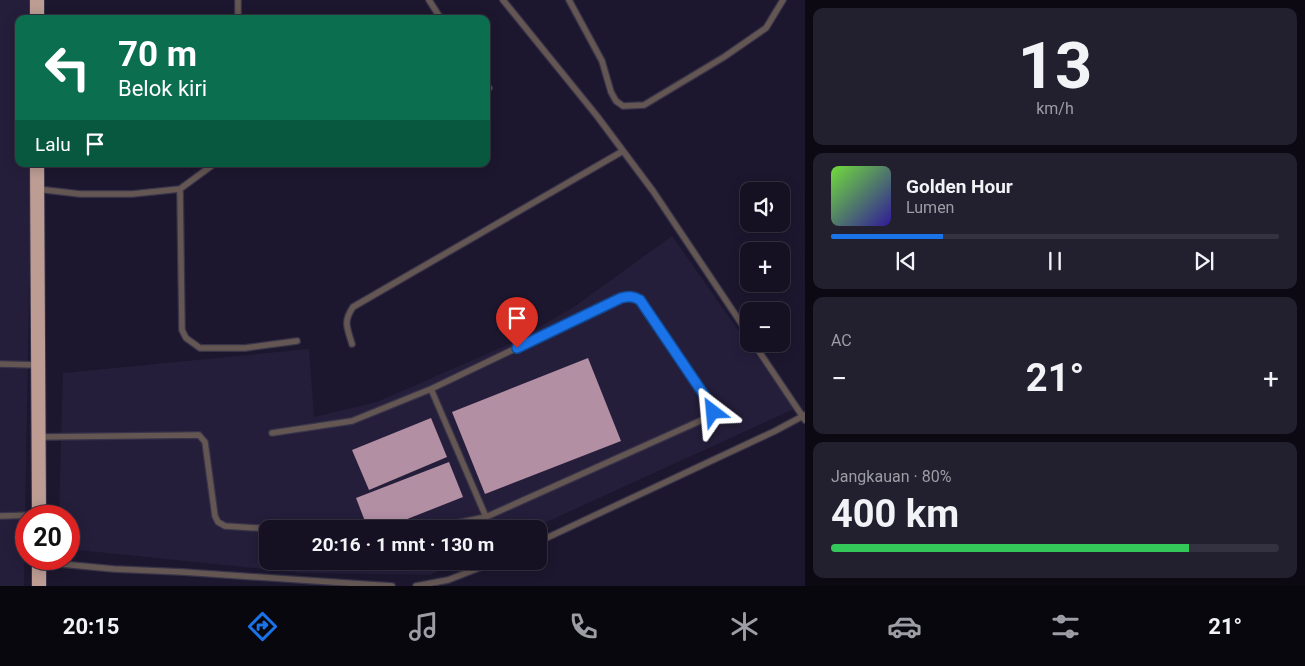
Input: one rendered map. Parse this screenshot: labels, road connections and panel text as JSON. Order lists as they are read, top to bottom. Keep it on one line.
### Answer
{"page":{"tile":[["13","km/h"],"AC",["Jangkauan · 80%","400 km"]],"turn":["70 m","Belok kiri"],"then":"Lalu","song":["Golden Hour","Lumen"],"map_buttons":["+","−"],"heat":["−","21°","+"],"limit":"20","trip":"20:16 · 1 mnt · 130 m","tabs":["20:15","21°"]}}
